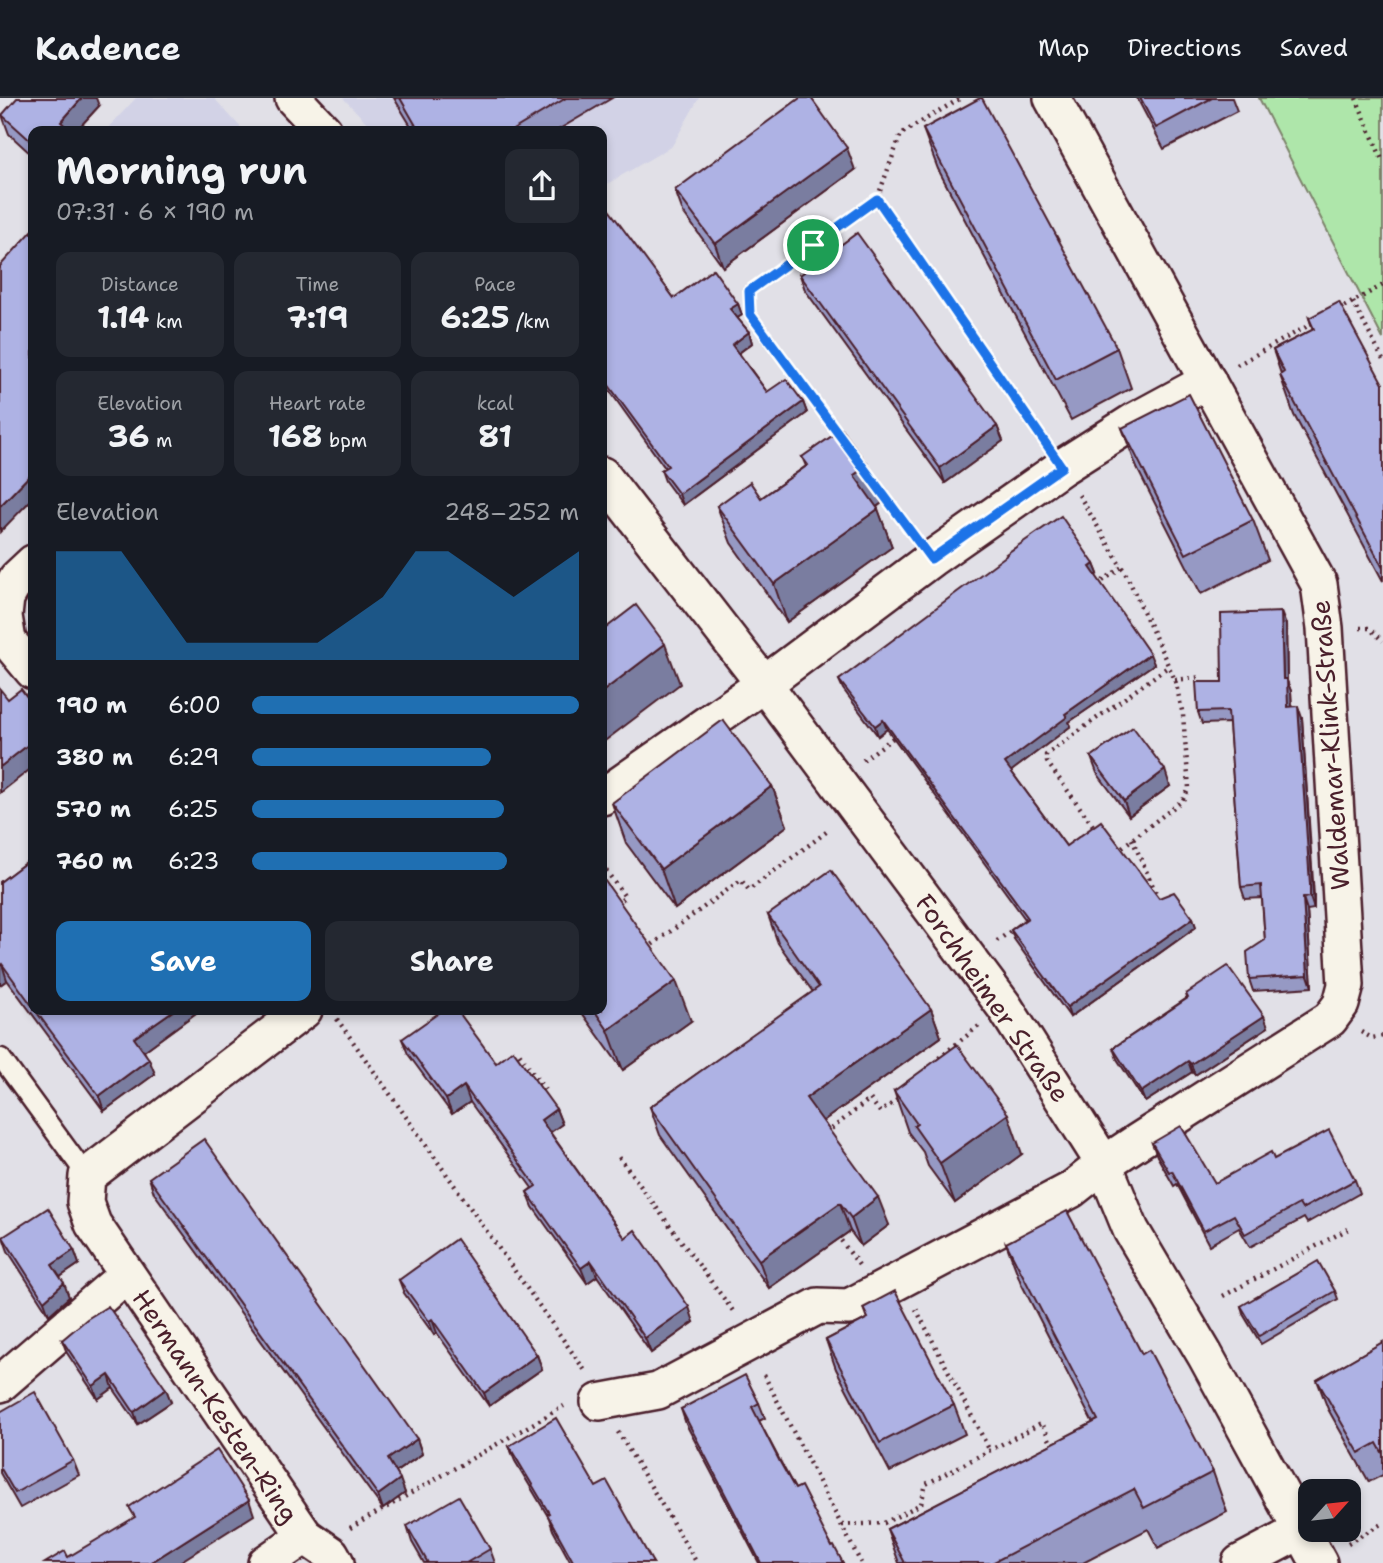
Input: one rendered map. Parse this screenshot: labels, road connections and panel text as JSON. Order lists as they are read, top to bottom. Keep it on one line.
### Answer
{"streets":{"street":["Waldemar-Klink-Straße","Forchheimer Straße","Hermann-Kesten-Ring"]},"crossings":[["Waldemar-Klink-Straße","Forchheimer Straße"]],"north":"top right","page":{"header":"Kadence","nav":["Map","Directions","Saved"],"heading":["Morning run","07:31 · 6 × 190 m"],"stats":[["Distance","1.14 km"],["Time","7:19"],["Pace","6:25 /km"],["Elevation","36 m"],["Heart rate","168 bpm"],["kcal","81"]],"chart":["Elevation","248–252 m"],"list":[{"name":"190 m","note":"6:00"},{"name":"380 m","note":"6:29"},{"name":"570 m","note":"6:25"},{"name":"760 m","note":"6:23"}],"buttons":["Save","Share"]}}
